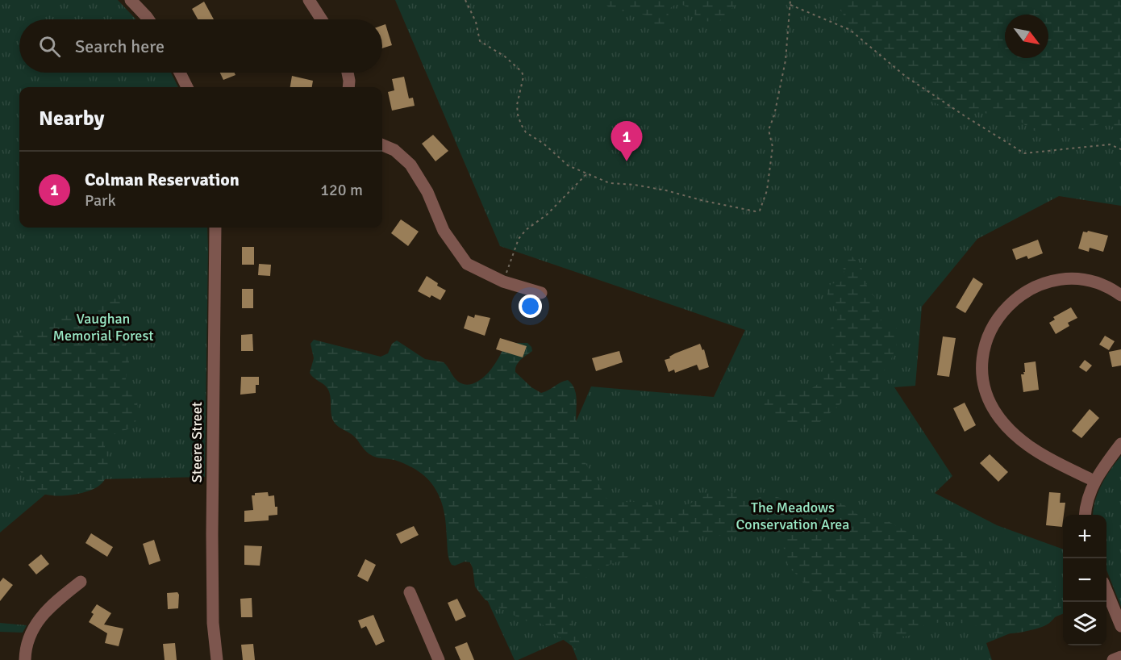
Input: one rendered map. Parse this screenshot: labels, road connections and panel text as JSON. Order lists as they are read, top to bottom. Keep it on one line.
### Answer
{"streets":{"street":["Steere Street"]},"parks":["Vaughan Memorial Forest","The Meadows Conservation Area"],"north":"bottom right","page":{"search":"Search here","heading":"Nearby","pins":"1","list":[{"mark":"1","name":"Colman Reservation","note":"Park","value":"120 m"}],"map_buttons":["+","−"]}}
